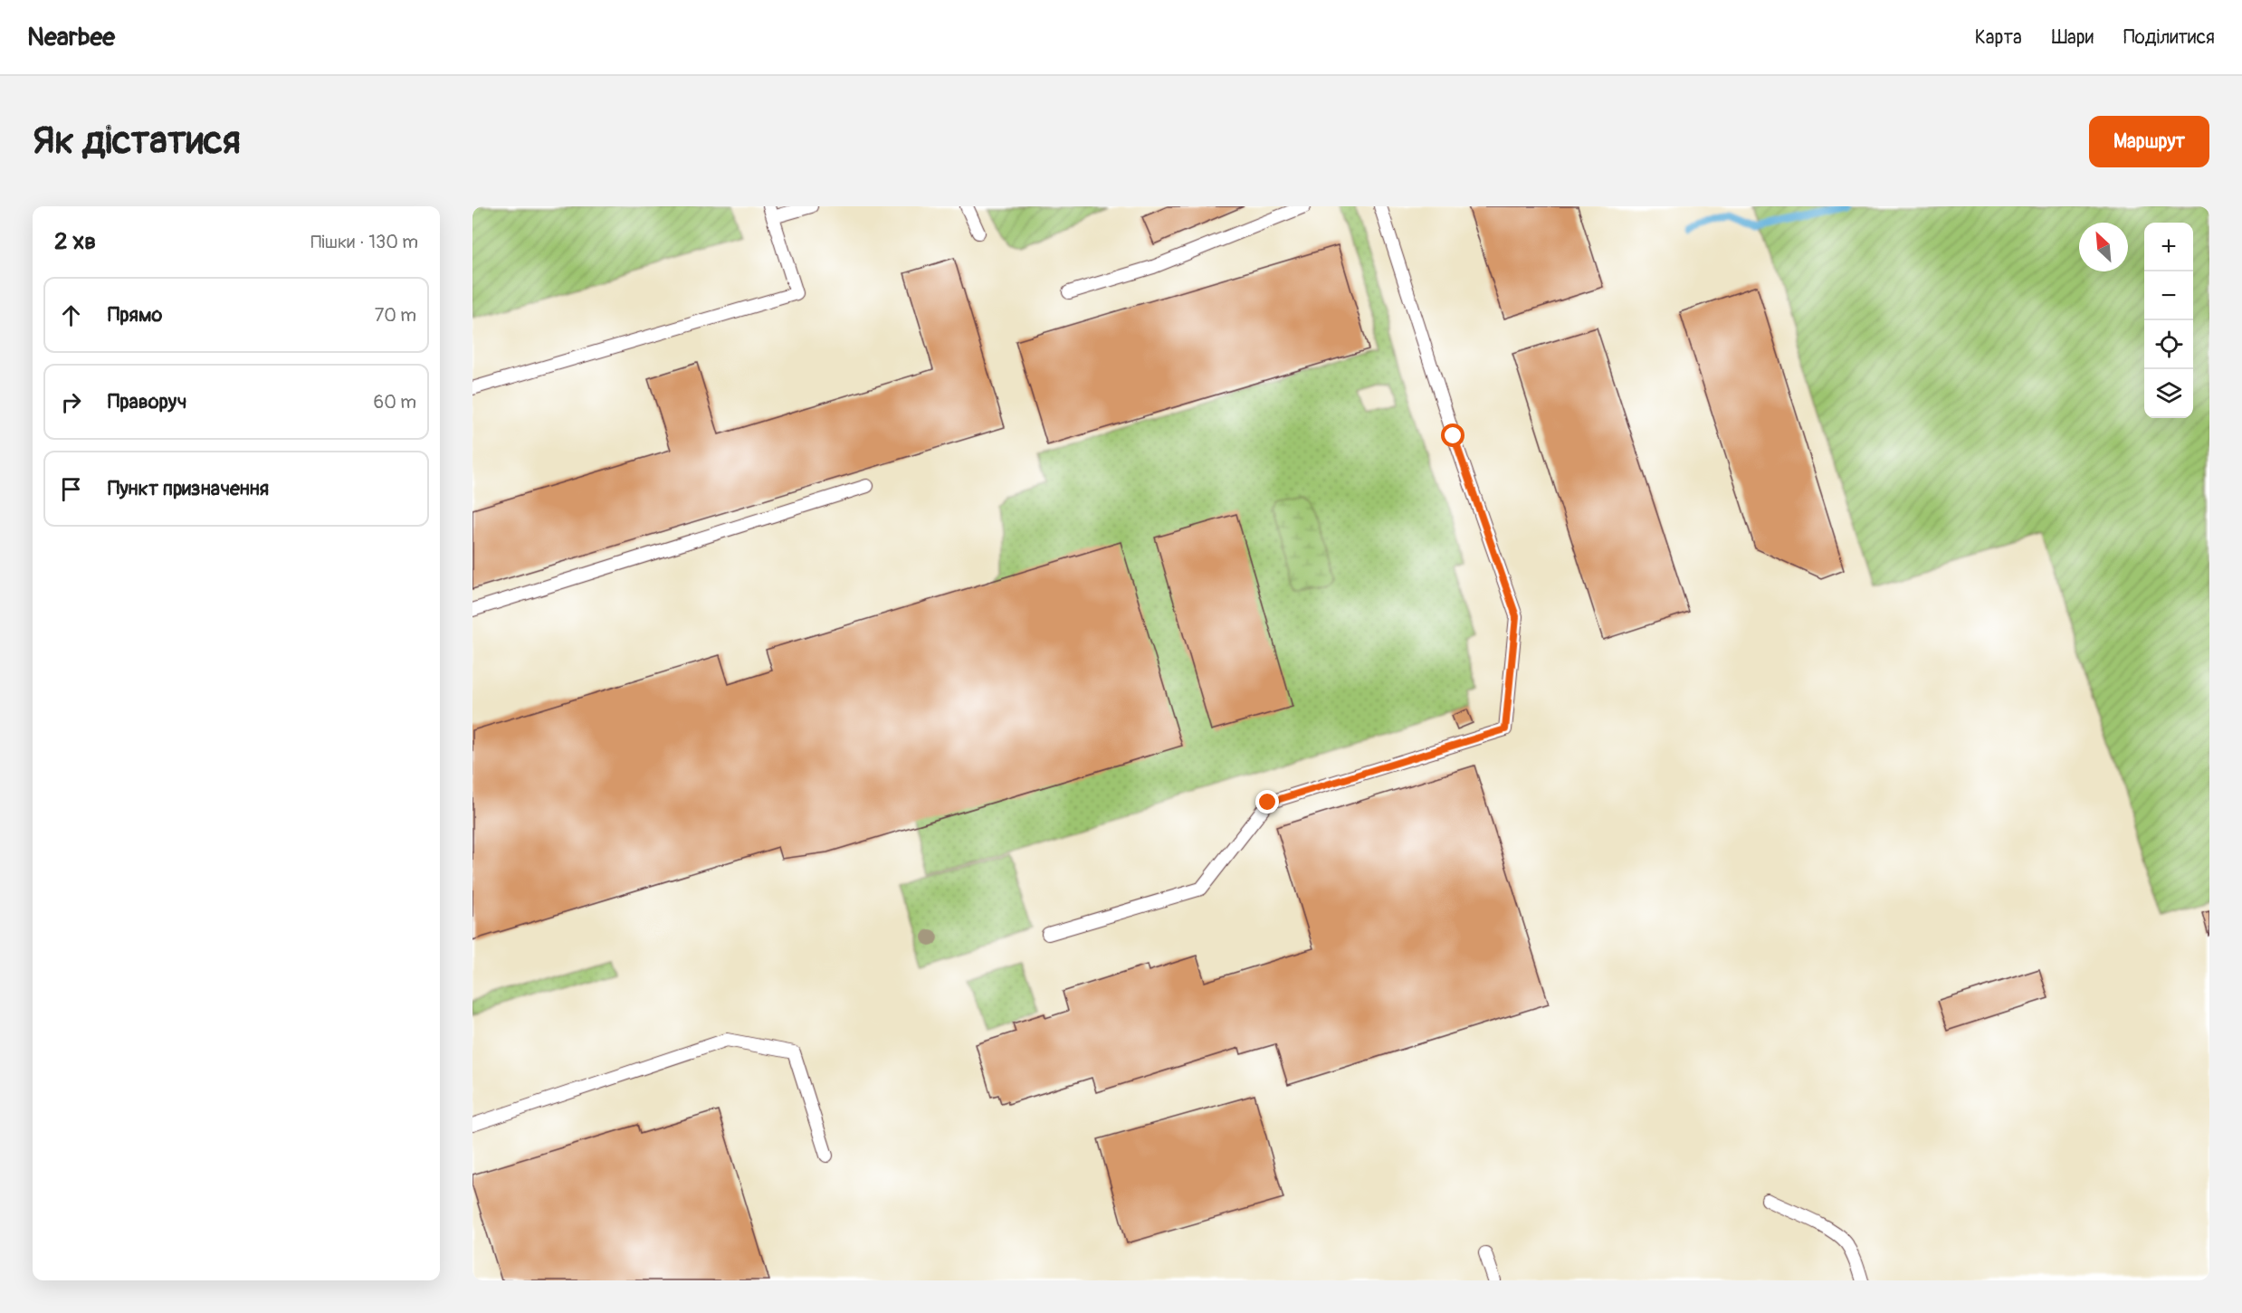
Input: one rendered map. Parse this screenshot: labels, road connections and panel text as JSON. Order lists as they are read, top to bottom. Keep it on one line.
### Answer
{"north":"top left","page":{"header":"Nearbee","nav":["Карта","Шари","Поділитися"],"buttons":"Маршрут","title":"Як дістатися","heading":["2 хв","Пішки · 130 m"],"map_buttons":["+","−"],"list":[["Прямо","70 m"],["Праворуч","60 m"],"Пункт призначення"]}}
